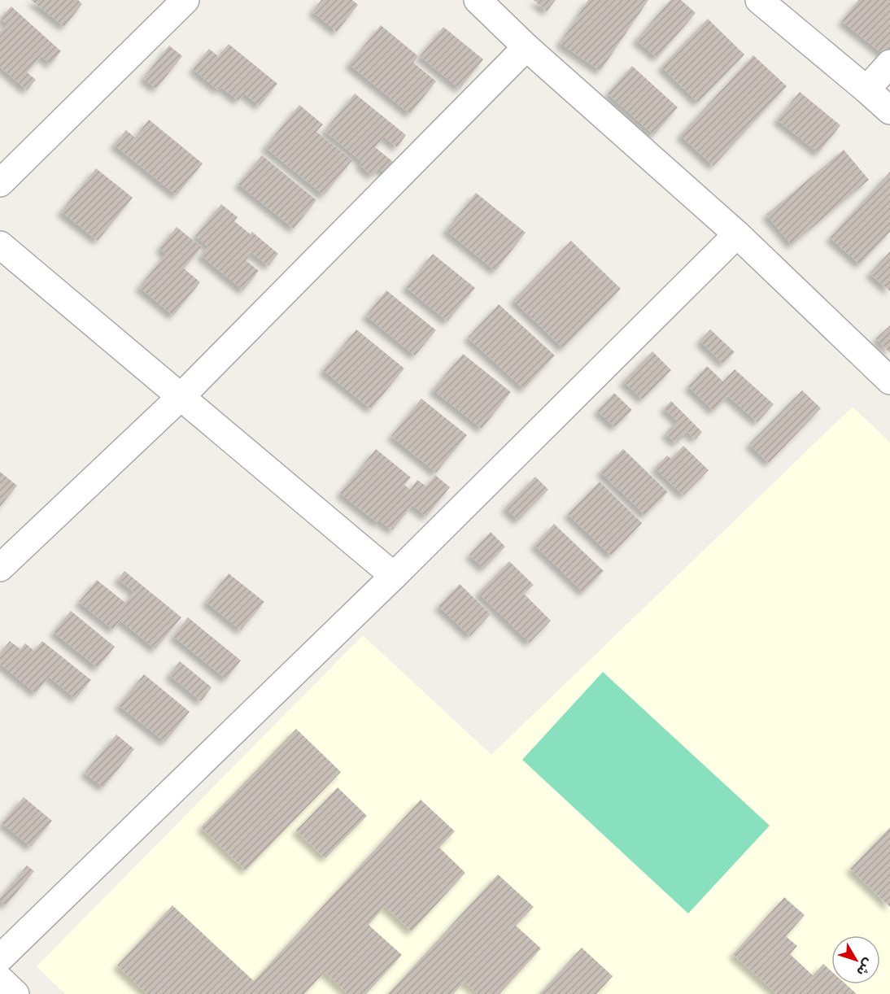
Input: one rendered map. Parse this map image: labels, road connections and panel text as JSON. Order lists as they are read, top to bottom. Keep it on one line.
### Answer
{"north":"bottom right"}
